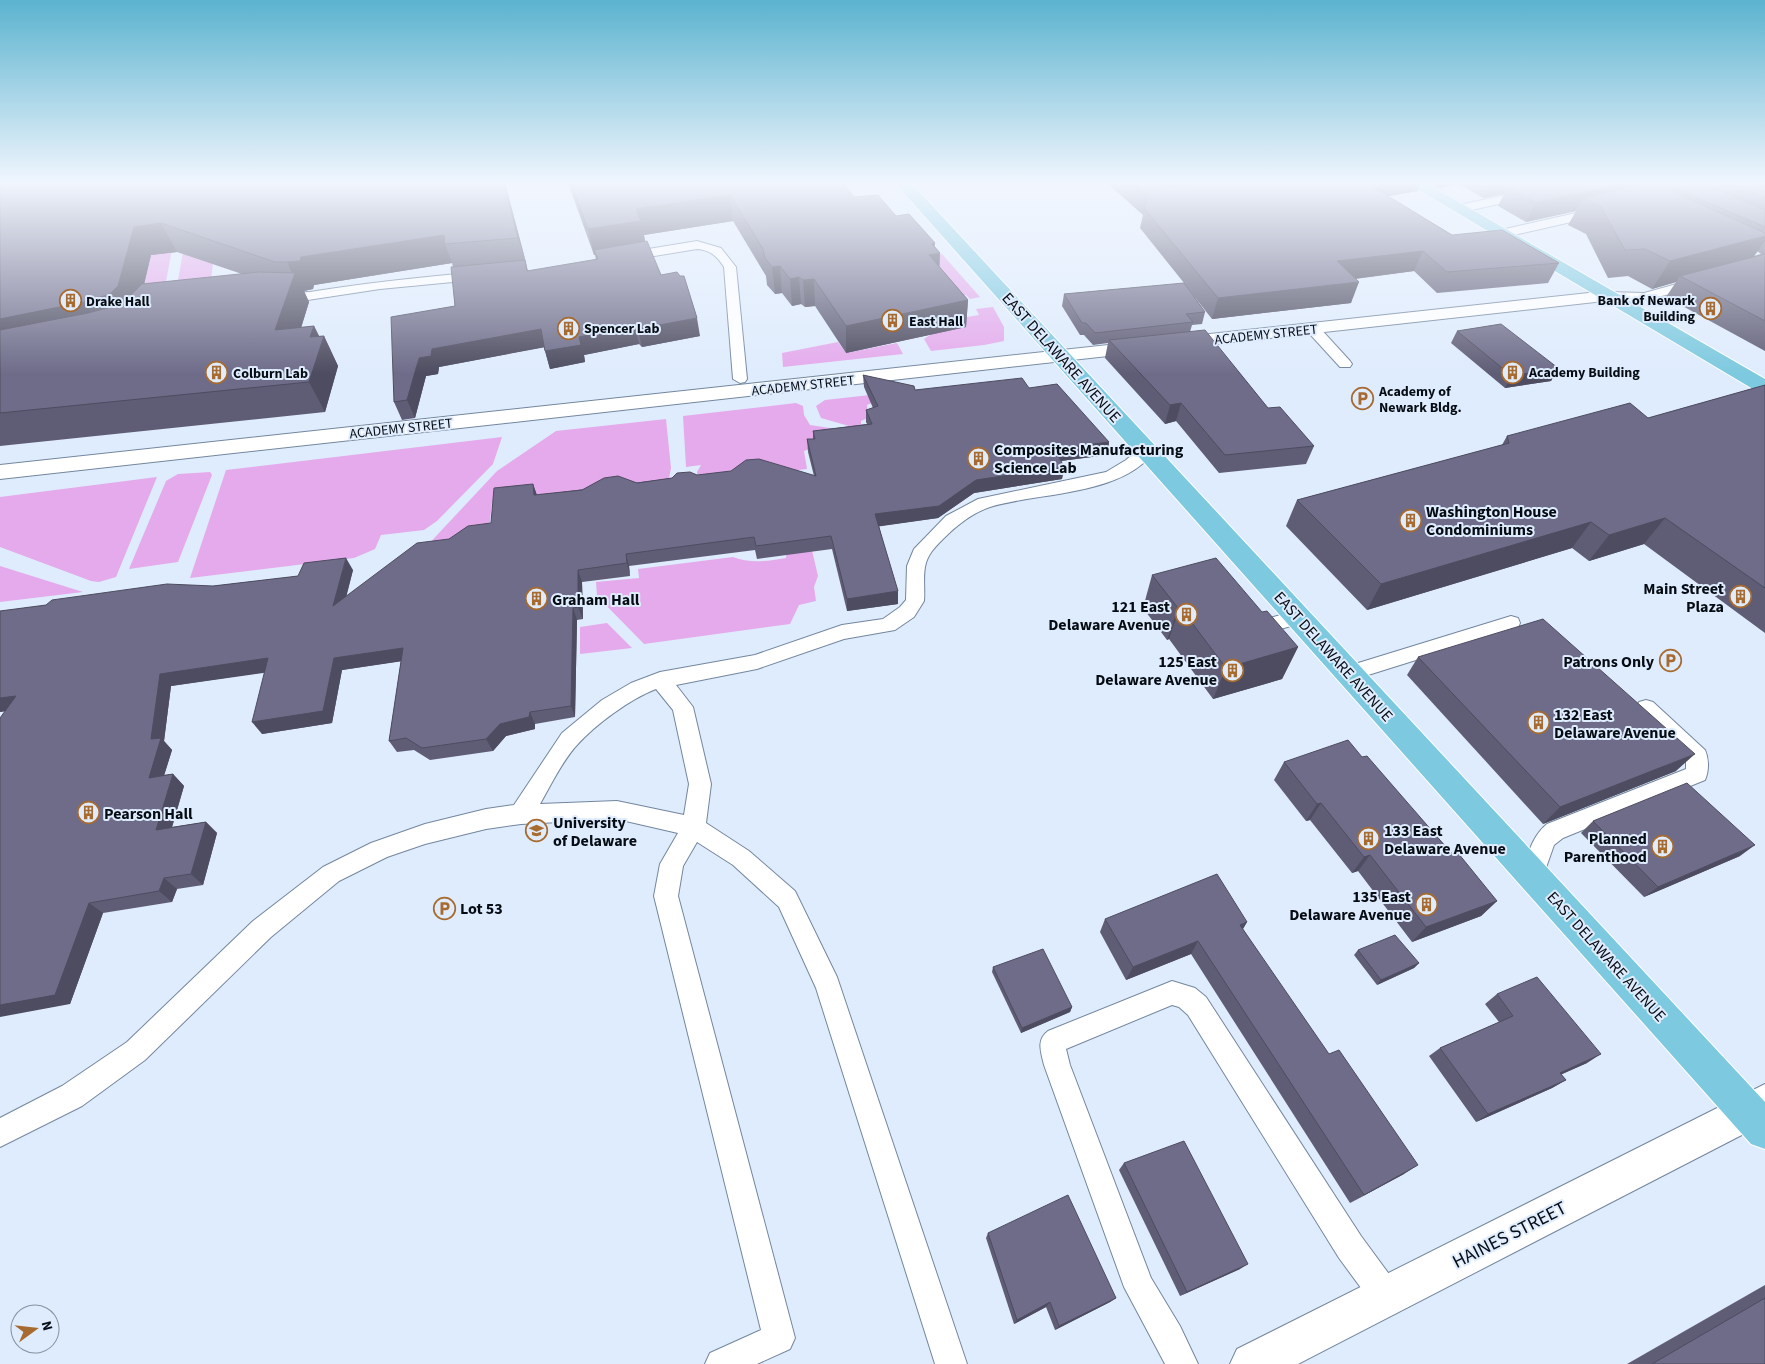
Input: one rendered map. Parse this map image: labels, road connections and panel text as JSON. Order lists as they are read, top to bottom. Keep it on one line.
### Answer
{"streets":{"main road":["EAST DELAWARE AVENUE"],"street":["ACADEMY STREET","HAINES STREET"]},"crossings":[["ACADEMY STREET","EAST DELAWARE AVENUE"],["EAST DELAWARE AVENUE","HAINES STREET"]],"places":{"building":["Drake Hall","Bank of Newark Building","East Hall","Spencer Lab","Academy Building","Colburn Lab","Composites Manufacturing Science Lab","Washington House Condominiums","Main Street Plaza","Graham Hall","121 East Delaware Avenue","125 East Delaware Avenue","132 East Delaware Avenue","Pearson Hall","133 East Delaware Avenue","Planned Parenthood","135 East Delaware Avenue"],"parking":["Academy of Newark Bldg.","Patrons Only","Lot 53"],"school or university":["University of Delaware"]},"north":"right"}
